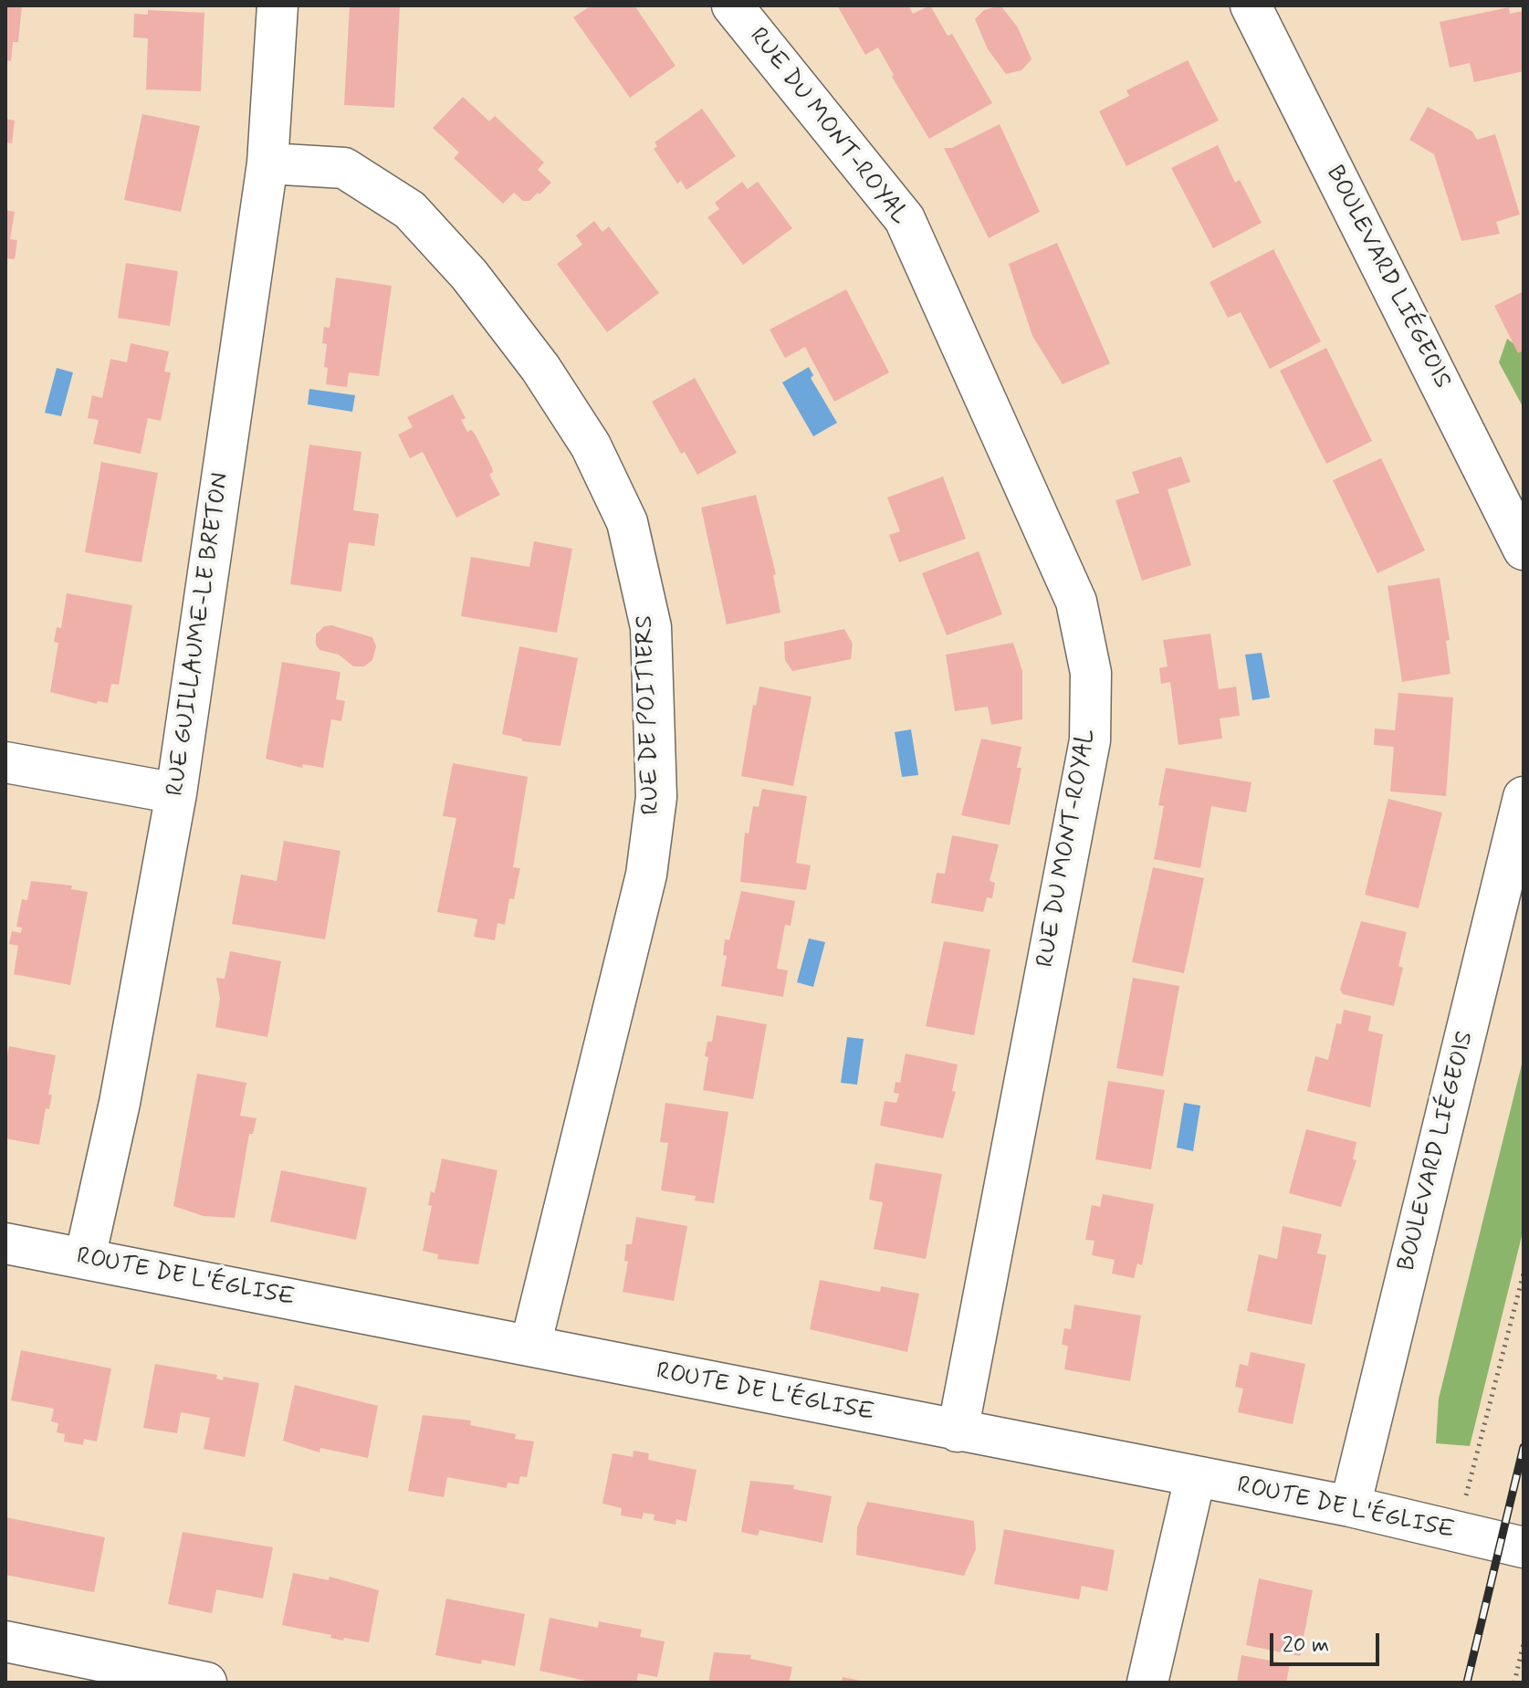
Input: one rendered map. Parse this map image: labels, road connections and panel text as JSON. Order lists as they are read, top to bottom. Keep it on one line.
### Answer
{"streets":{"street":["RUE DU MONT-ROYAL","BOULEVARD LIÉGEOIS","RUE GUILLAUME-LE BRETON","RUE DE POITIERS","ROUTE DE L'ÉGLISE"]},"crossings":[["RUE DU MONT-ROYAL","ROUTE DE L'ÉGLISE"],["BOULEVARD LIÉGEOIS","ROUTE DE L'ÉGLISE"],["RUE GUILLAUME-LE BRETON","RUE DE POITIERS"],["RUE GUILLAUME-LE BRETON","ROUTE DE L'ÉGLISE"],["RUE DE POITIERS","ROUTE DE L'ÉGLISE"]],"scale_bar":"20 m"}
